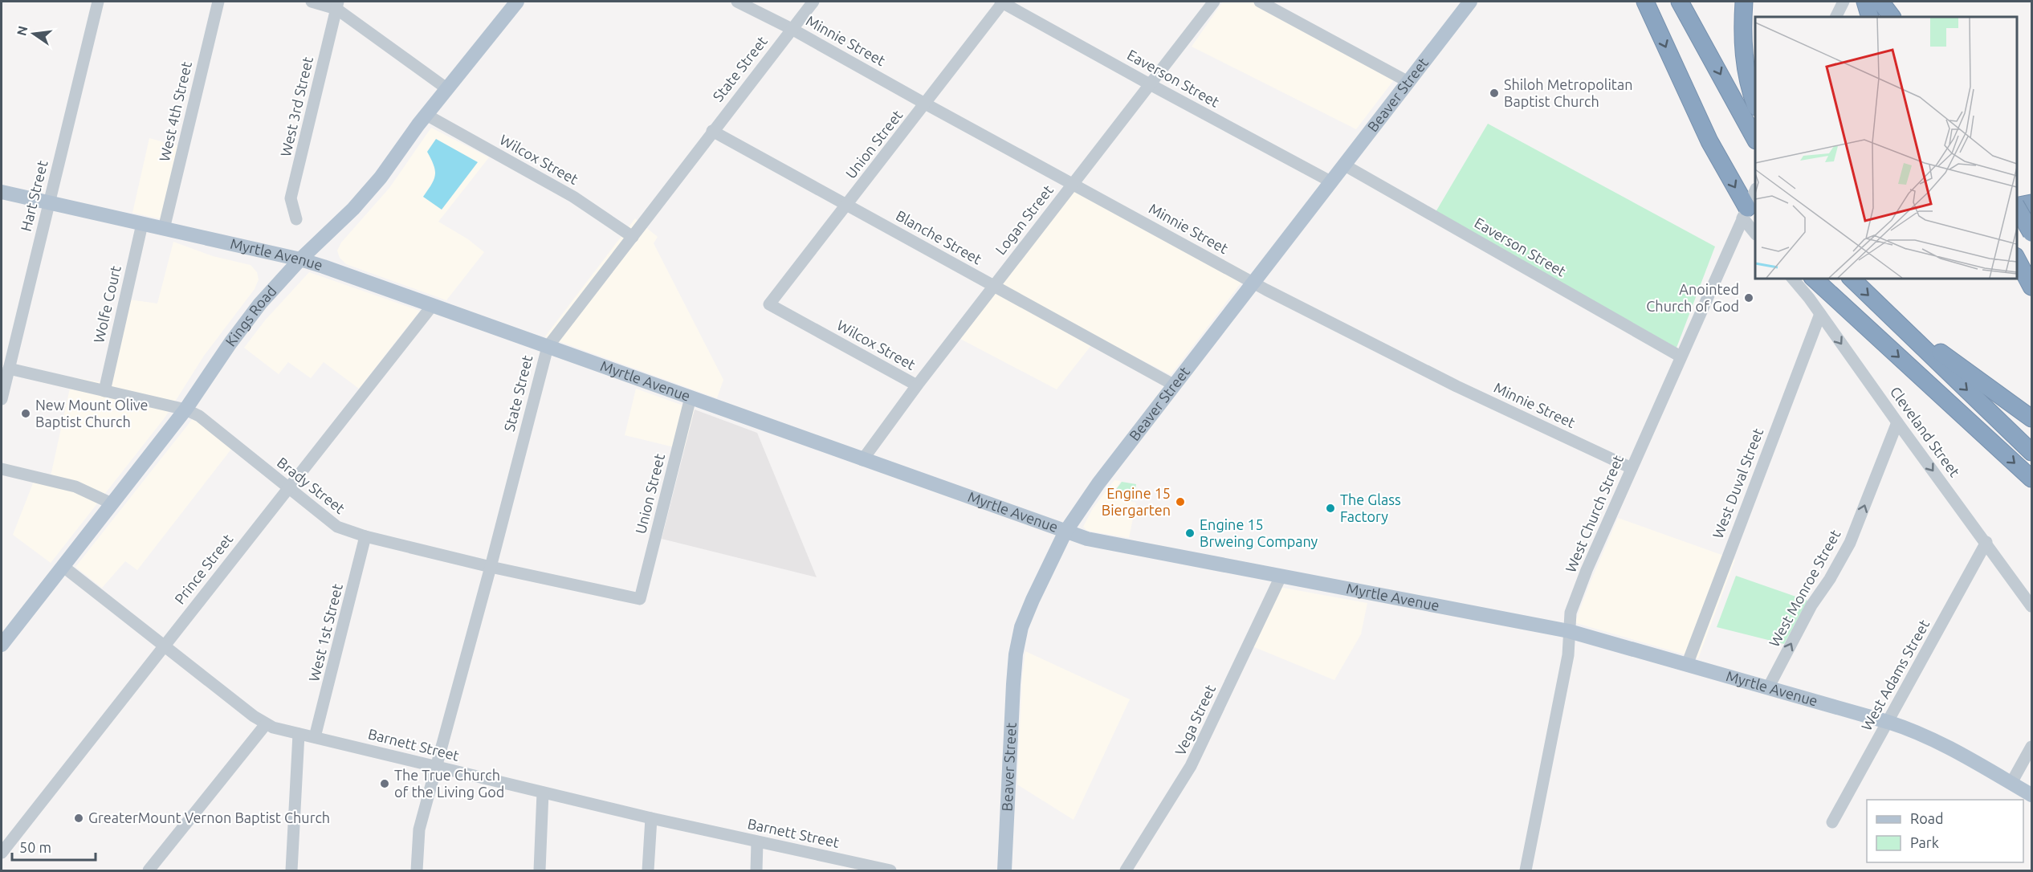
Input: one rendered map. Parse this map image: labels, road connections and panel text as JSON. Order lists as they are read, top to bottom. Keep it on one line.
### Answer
{"streets":{"main road":["Beaver Street","Myrtle Avenue","Kings Road"],"street":["Minnie Street","State Street","Eaverson Street","West 3rd Street","West 4th Street","Union Street","Wilcox Street","Hart Street","Logan Street","Blanche Street","Wolfe Court","Cleveland Street","West Duval Street","Brady Street","West Church Street","Prince Street","West Monroe Street","West 1st Street","West Adams Street","Vega Street","Barnett Street"]},"crossings":[["Minnie Street","State Street"],["Minnie Street","Beaver Street"],["Minnie Street","Union Street"],["Minnie Street","Logan Street"],["Minnie Street","West Church Street"],["State Street","Wilcox Street"],["State Street","Blanche Street"],["State Street","Myrtle Avenue"],["State Street","Brady Street"],["State Street","Barnett Street"],["Eaverson Street","Beaver Street"],["Eaverson Street","Union Street"],["Eaverson Street","Logan Street"],["Eaverson Street","West Church Street"],["Beaver Street","Blanche Street"],["Beaver Street","Myrtle Avenue"],["West 4th Street","Myrtle Avenue"],["Union Street","Wilcox Street"],["Union Street","Blanche Street"],["Union Street","Myrtle Avenue"],["Union Street","Brady Street"],["Wilcox Street","Logan Street"],["Wilcox Street","Kings Road"],["Hart Street","Myrtle Avenue"],["Hart Street","Brady Street"],["Logan Street","Blanche Street"],["Logan Street","Myrtle Avenue"],["Myrtle Avenue","Wolfe Court"],["Myrtle Avenue","Kings Road"],["Myrtle Avenue","West Duval Street"],["Myrtle Avenue","West Church Street"],["Myrtle Avenue","Prince Street"],["Myrtle Avenue","West Monroe Street"],["Myrtle Avenue","West Adams Street"],["Myrtle Avenue","Vega Street"],["Wolfe Court","Brady Street"],["Kings Road","Brady Street"],["Kings Road","Barnett Street"],["Cleveland Street","West Duval Street"],["Cleveland Street","West Monroe Street"],["Cleveland Street","West Adams Street"],["Brady Street","Prince Street"],["Brady Street","West 1st Street"],["Prince Street","Barnett Street"],["West 1st Street","Barnett Street"]],"one_way":["Cleveland Street","West Monroe Street"],"places":["Shiloh Metropolitan Baptist Church","Anointed Church of God","New Mount Olive Baptist Church","Engine 15 Biergarten","The Glass Factory","Engine 15 Brweing Company","The True Church of the Living God","GreaterMount Vernon Baptist Church"],"legend":["Road","Park"],"scale_bar":"50 m","north":"left"}
